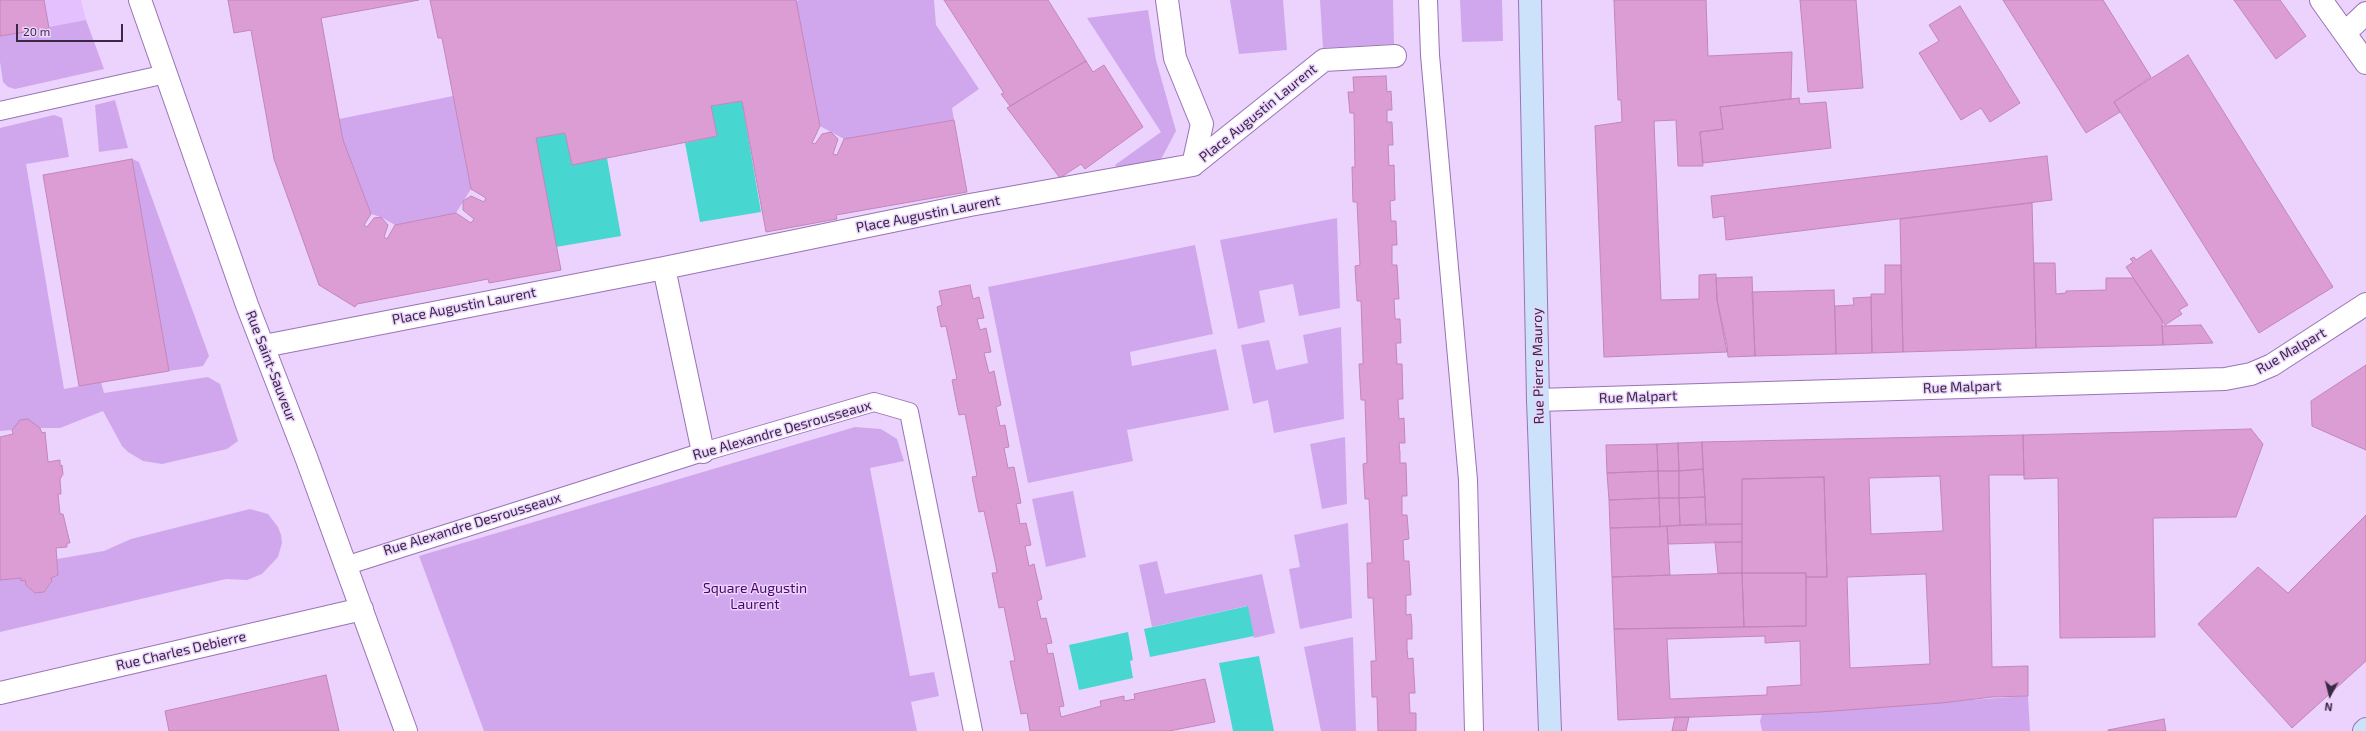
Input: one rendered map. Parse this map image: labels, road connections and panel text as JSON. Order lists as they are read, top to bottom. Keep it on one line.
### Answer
{"streets":{"street":["Place Augustin Laurent","Rue Malpart","Rue Saint-Sauveur","Rue Pierre Mauroy","Rue Charles Debierre"],"lane":["Rue Alexandre Desrousseaux"]},"crossings":[["Place Augustin Laurent","Rue Saint-Sauveur"],["Rue Malpart","Rue Pierre Mauroy"],["Rue Saint-Sauveur","Rue Alexandre Desrousseaux"],["Rue Saint-Sauveur","Rue Charles Debierre"]],"parks":["Square Augustin Laurent"],"scale_bar":"20 m","north":"bottom"}
